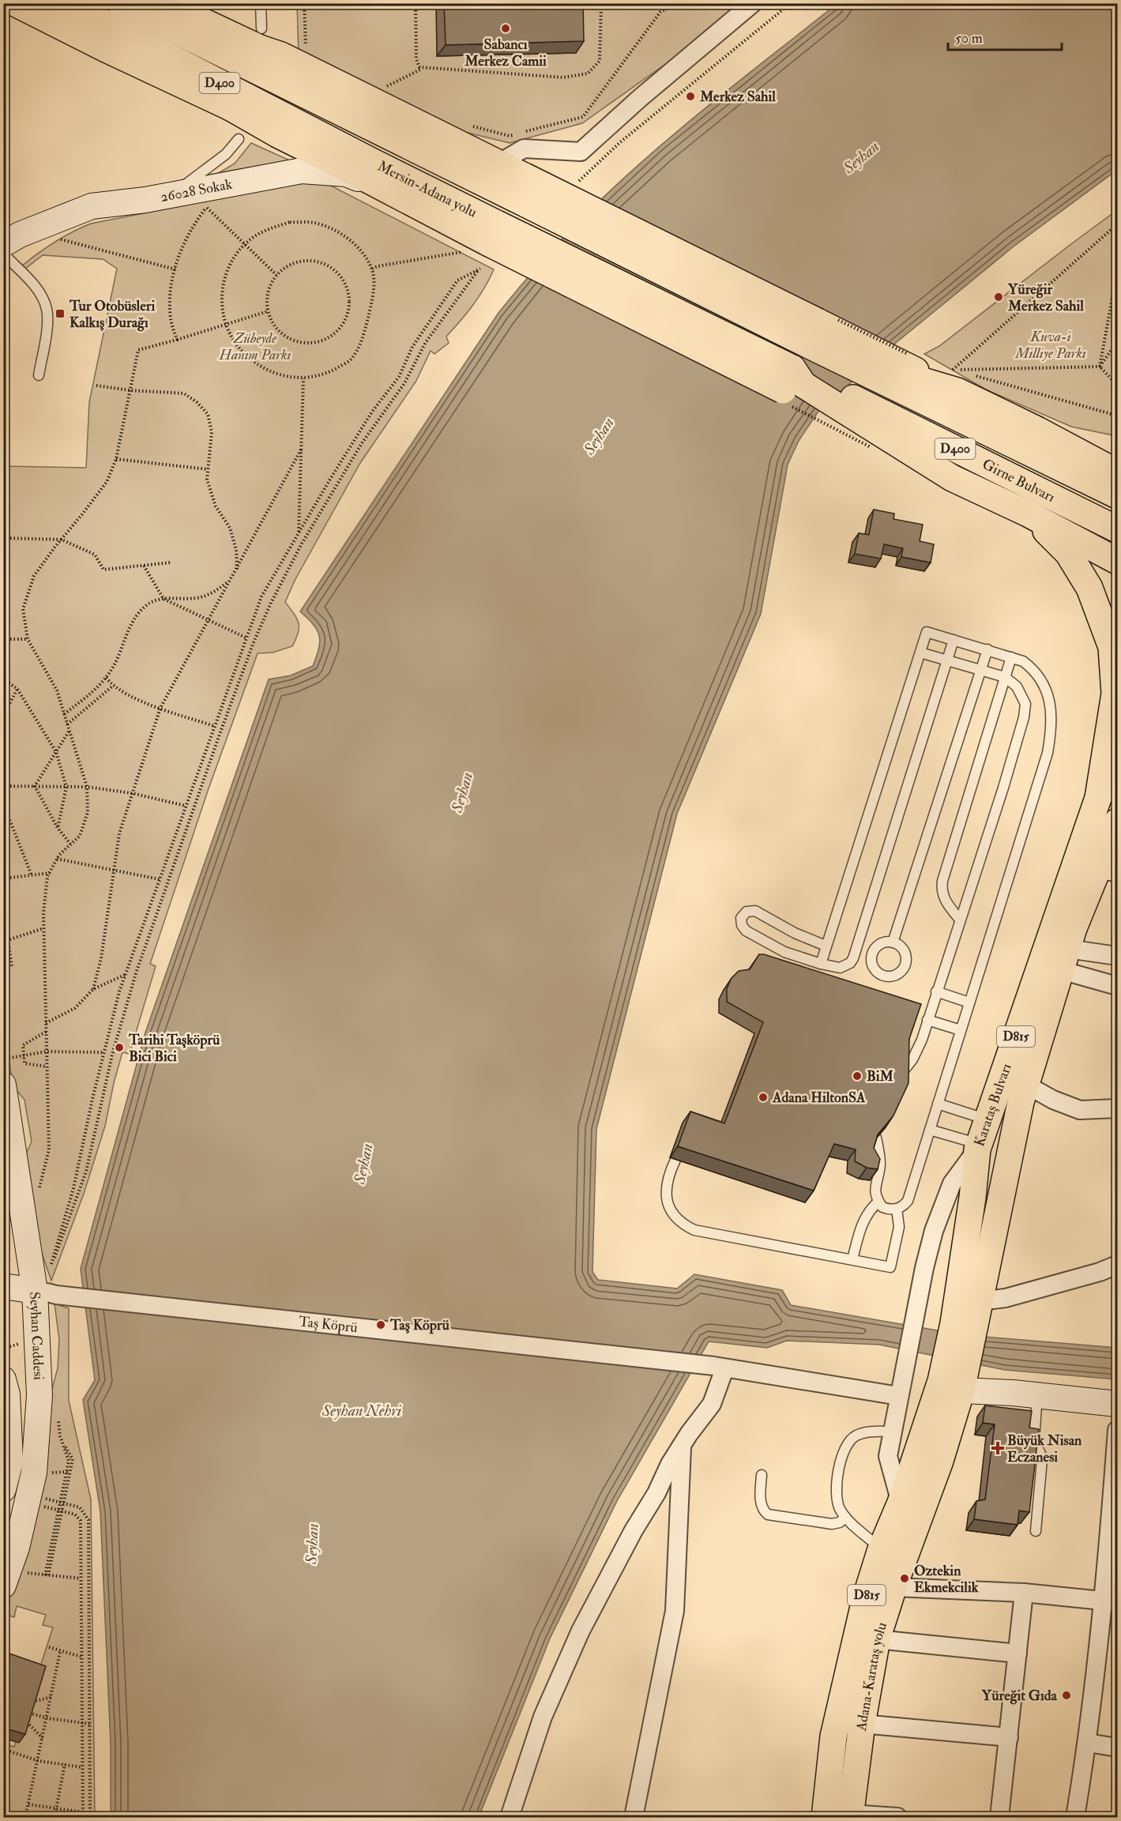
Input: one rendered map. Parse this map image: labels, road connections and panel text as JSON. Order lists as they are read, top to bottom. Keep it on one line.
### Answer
{"streets":{"main road":["D400","Mersin-Adana yolu","26028 Sokak","Girne Bulvarı","D815","Karataş Bulvarı","Seyhan Caddesi","Adana-Karataş yolu"],"street":["Taș Köprü"]},"crossings":[["D400","Girne Bulvarı"],["Mersin-Adana yolu","Girne Bulvarı"],["Karataş Bulvarı","Adana-Karataş yolu"],["Taș Köprü","Seyhan Caddesi"]],"water":["Seyhan","Seyhan Nehri"],"parks":["Kuva-i Milliye Parkı","Zübeyde Hanım Parkı"],"places":{"other":["Sabancı Merkez Camii","Merkez Sahil","Yüreğir Merkez Sahil","Tarihi Taşköprü Bici Bici","BiM","Adana HiltonSA","Taş Köprü","Oztekin Ekmekcilik","Yüreğit Gıda"],"transit":["Tur Otobüsleri Kalkış Durağı"],"health":["Büyük Nisan Eczanesi"]},"scale_bar":"50 m"}
